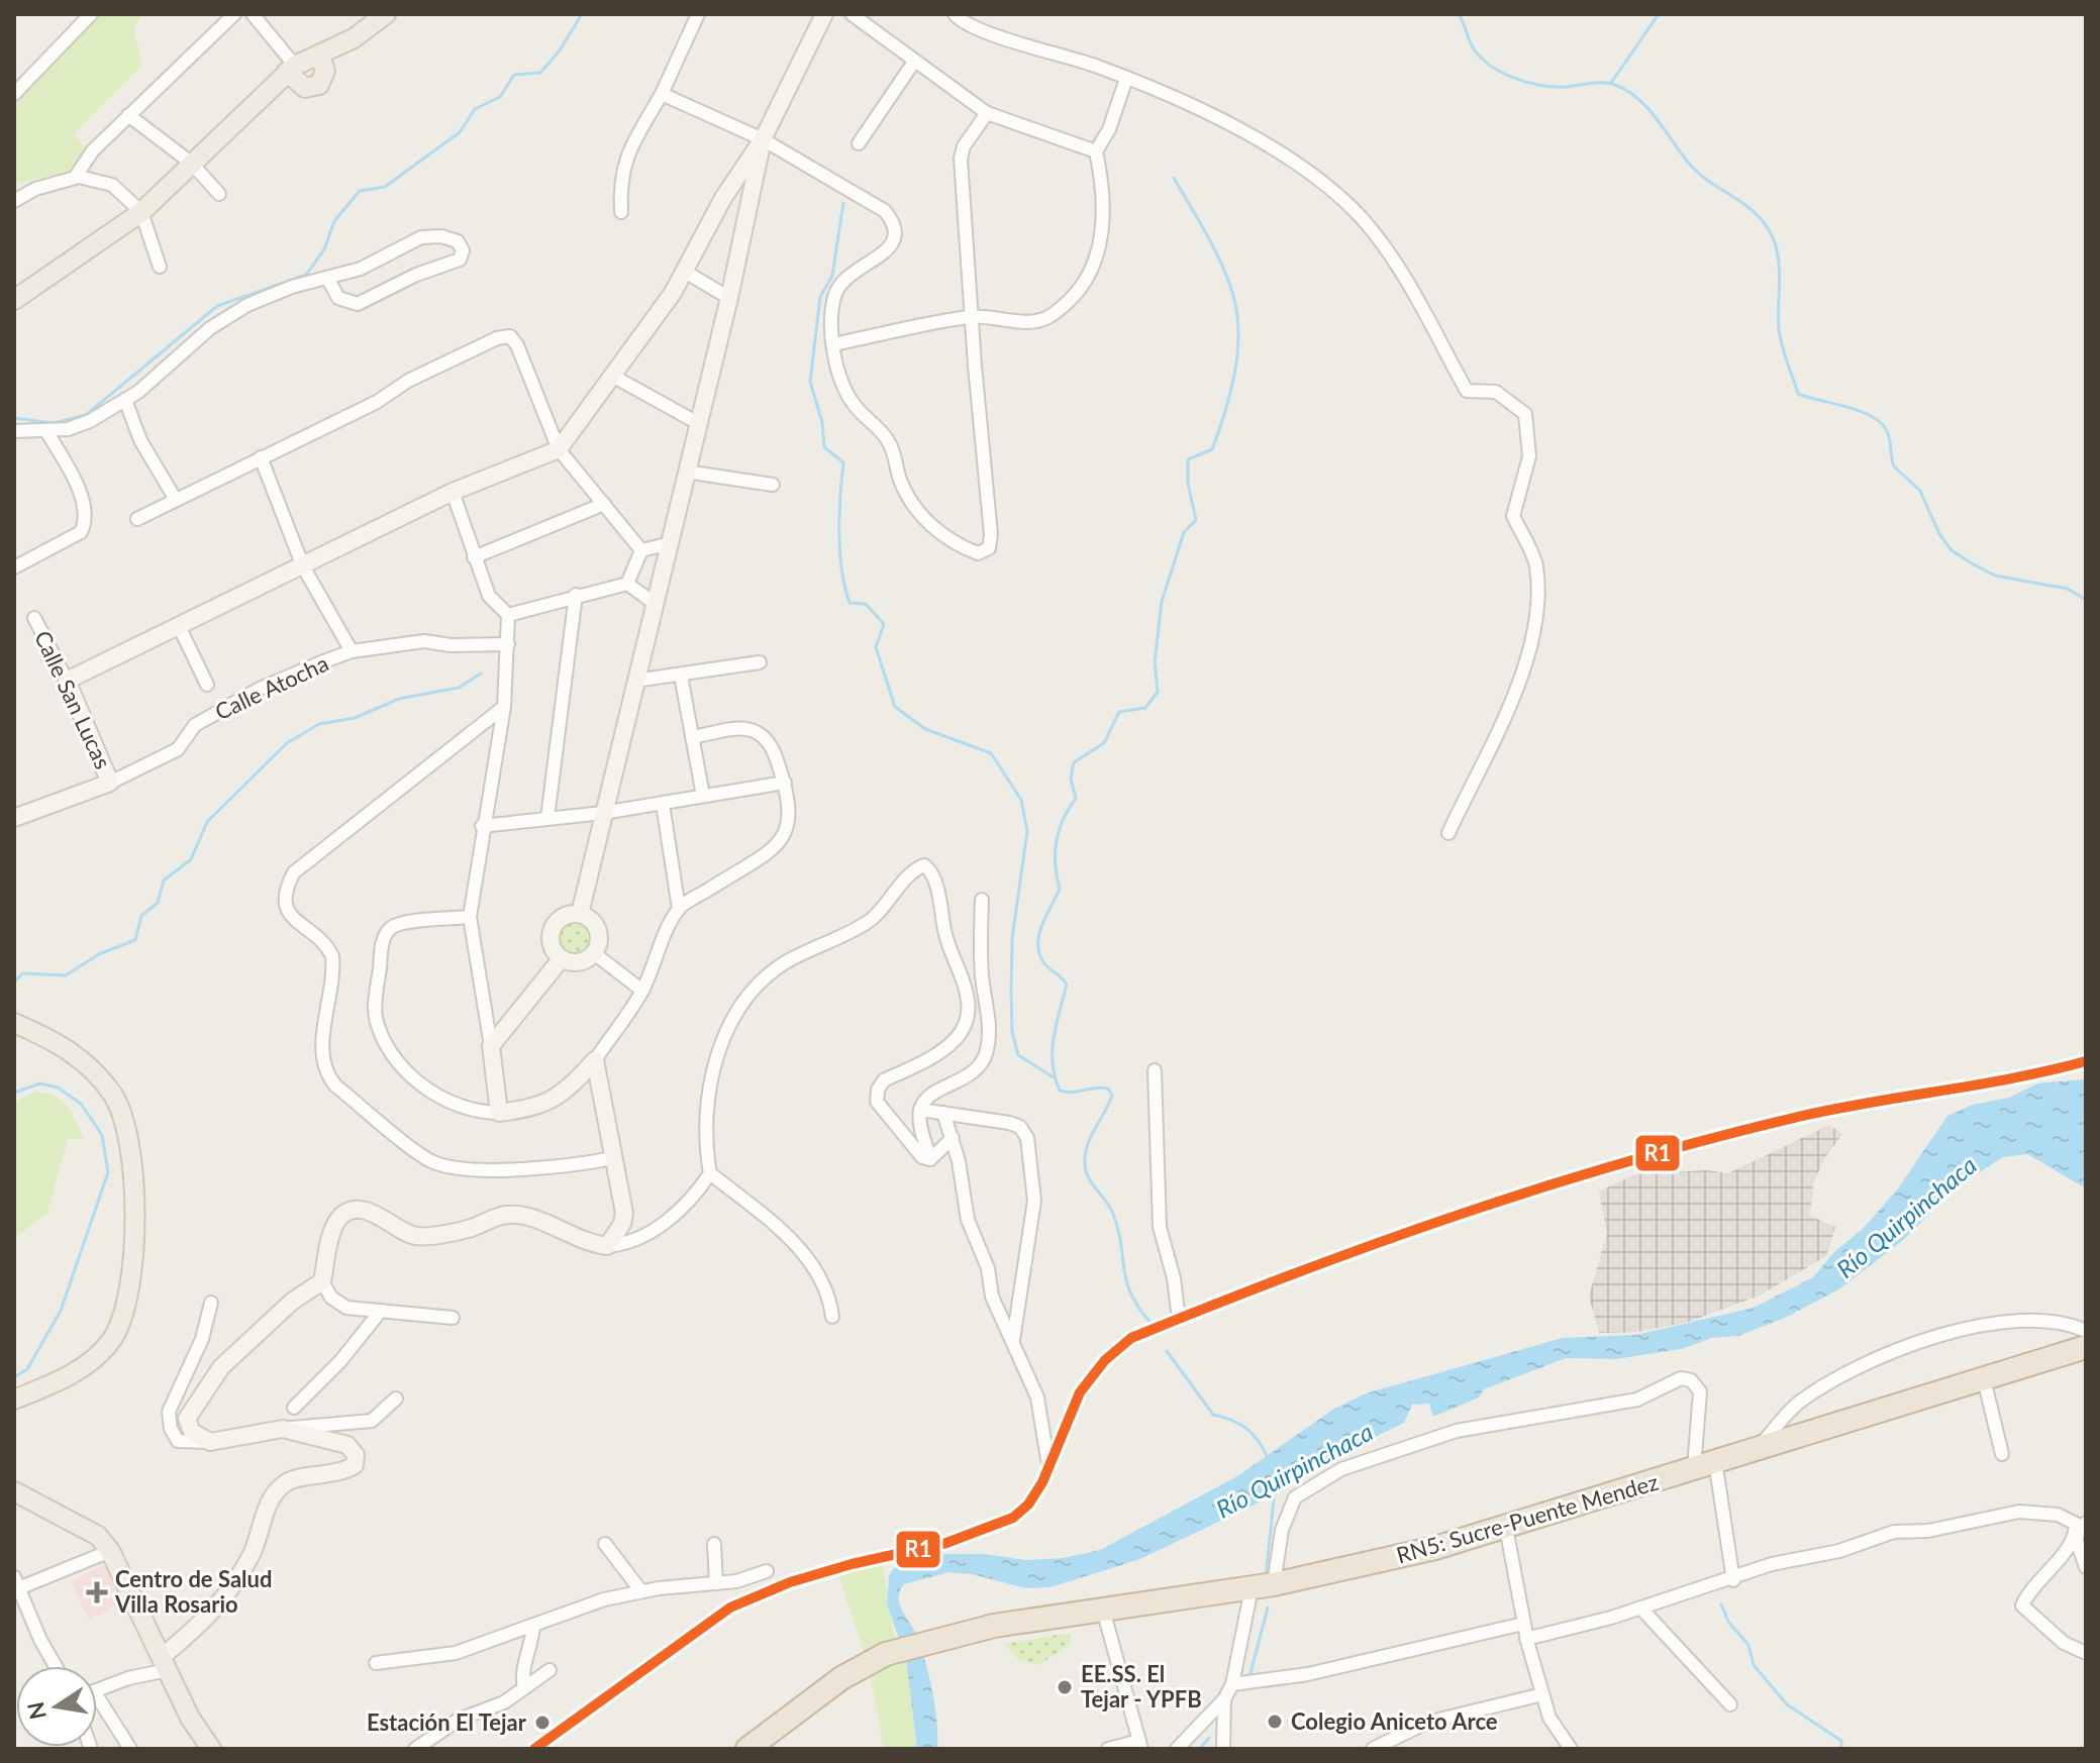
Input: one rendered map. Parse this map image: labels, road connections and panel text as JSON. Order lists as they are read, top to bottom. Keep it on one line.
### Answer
{"streets":{"highway":["RN5: Sucre-Puente Mendez"],"street":["Calle Atocha","Calle San Lucas"]},"crossings":[["Calle Atocha","Calle San Lucas"]],"water":["Río Quirpinchaca"],"places":{"health":["Centro de Salud Villa Rosario"],"other":["EE.SS. El Tejar - YPFB","Colegio Aniceto Arce","Estación El Tejar"]},"lines":["transit line R1"],"north":"left"}
